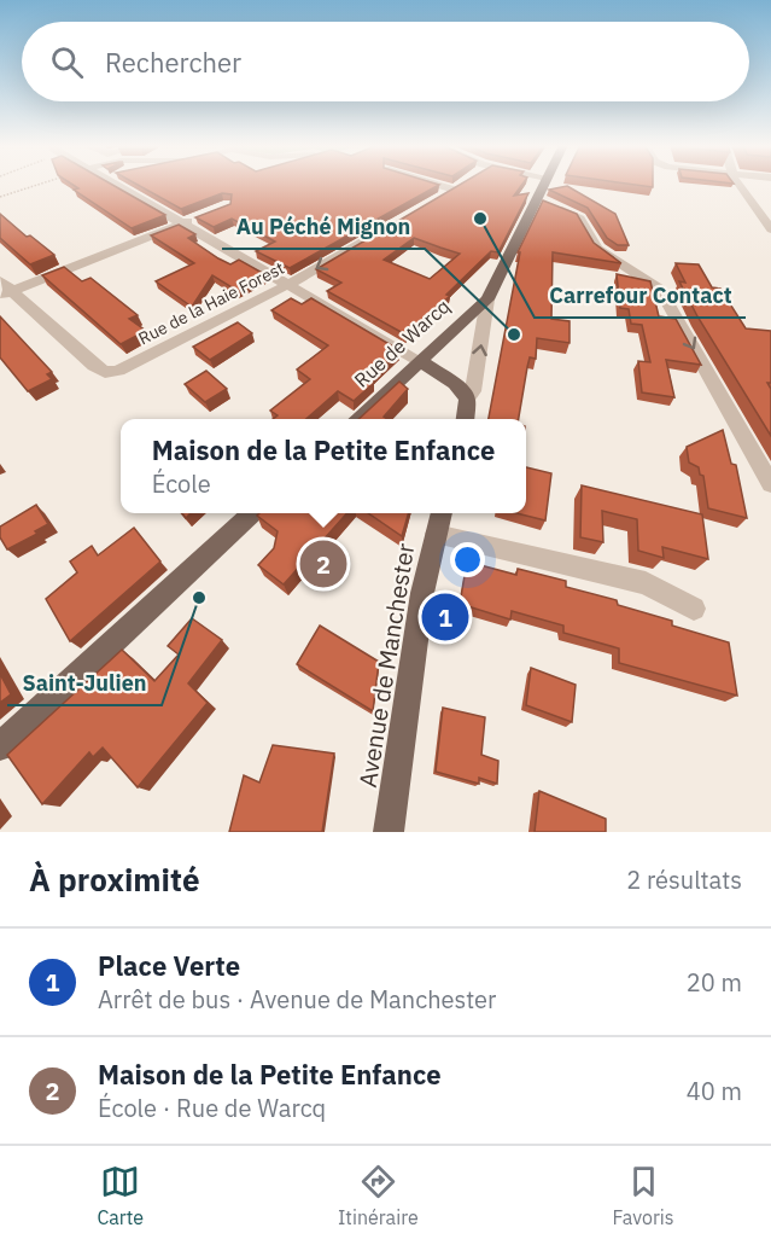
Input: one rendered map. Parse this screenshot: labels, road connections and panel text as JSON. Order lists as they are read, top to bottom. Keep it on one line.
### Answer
{"streets":{"main road":["Rue de Warcq","Avenue de Manchester"],"street":["Rue de la Haie Forest"]},"places":["Carrefour Contact","Au Péché Mignon","Saint-Julien"],"page":{"search":"Rechercher","popup":["Maison de la Petite Enfance","École"],"pins":["2","1"],"heading":["À proximité","2 résultats"],"list":[{"mark":"1","name":"Place Verte","note":"Arrêt de bus · Avenue de Manchester","value":"20 m"},{"mark":"2","name":"Maison de la Petite Enfance","note":"École · Rue de Warcq","value":"40 m"}],"nav":["Carte","Itinéraire","Favoris"]}}
